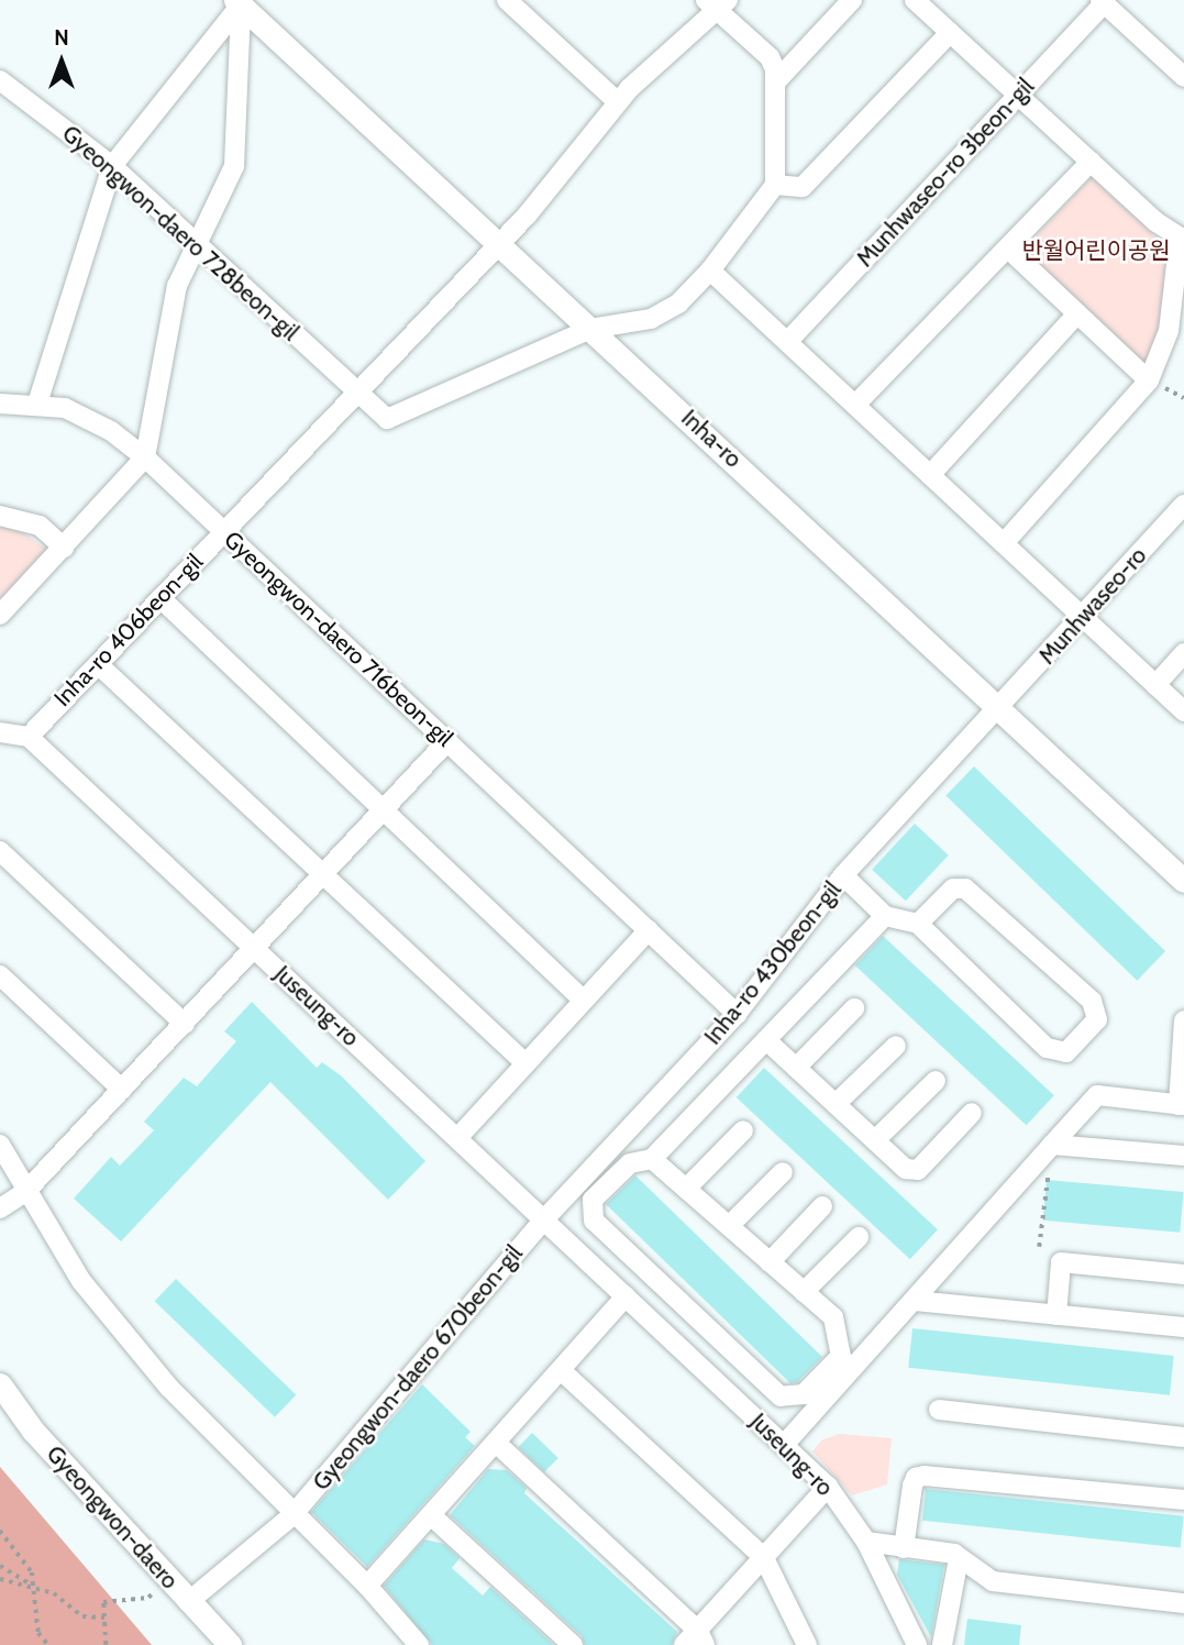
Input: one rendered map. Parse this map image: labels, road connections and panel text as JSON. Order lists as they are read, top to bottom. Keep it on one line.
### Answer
{"streets":{"main road":["Inha-ro","Gyeongwon-daero"],"street":["Munhwaseo-ro 3beon-gil","Gyeongwon-daero 728beon-gil","Munhwaseo-ro","Inha-ro 406beon-gil","Gyeongwon-daero 716beon-gil","Inha-ro 430beon-gil","Juseung-ro","Gyeongwon-daero 670beon-gil"]},"crossings":[["Gyeongwon-daero 728beon-gil","Inha-ro 406beon-gil"],["Inha-ro","Munhwaseo-ro"],["Inha-ro","Inha-ro 406beon-gil"],["Inha-ro","Inha-ro 430beon-gil"],["Munhwaseo-ro","Inha-ro 430beon-gil"],["Inha-ro 406beon-gil","Gyeongwon-daero 716beon-gil"],["Inha-ro 406beon-gil","Juseung-ro"],["Gyeongwon-daero 716beon-gil","Inha-ro 430beon-gil"],["Inha-ro 430beon-gil","Juseung-ro"],["Inha-ro 430beon-gil","Gyeongwon-daero 670beon-gil"],["Juseung-ro","Gyeongwon-daero 670beon-gil"],["Gyeongwon-daero 670beon-gil","Gyeongwon-daero"]],"parks":["반월어린이공원"],"north":"top"}
